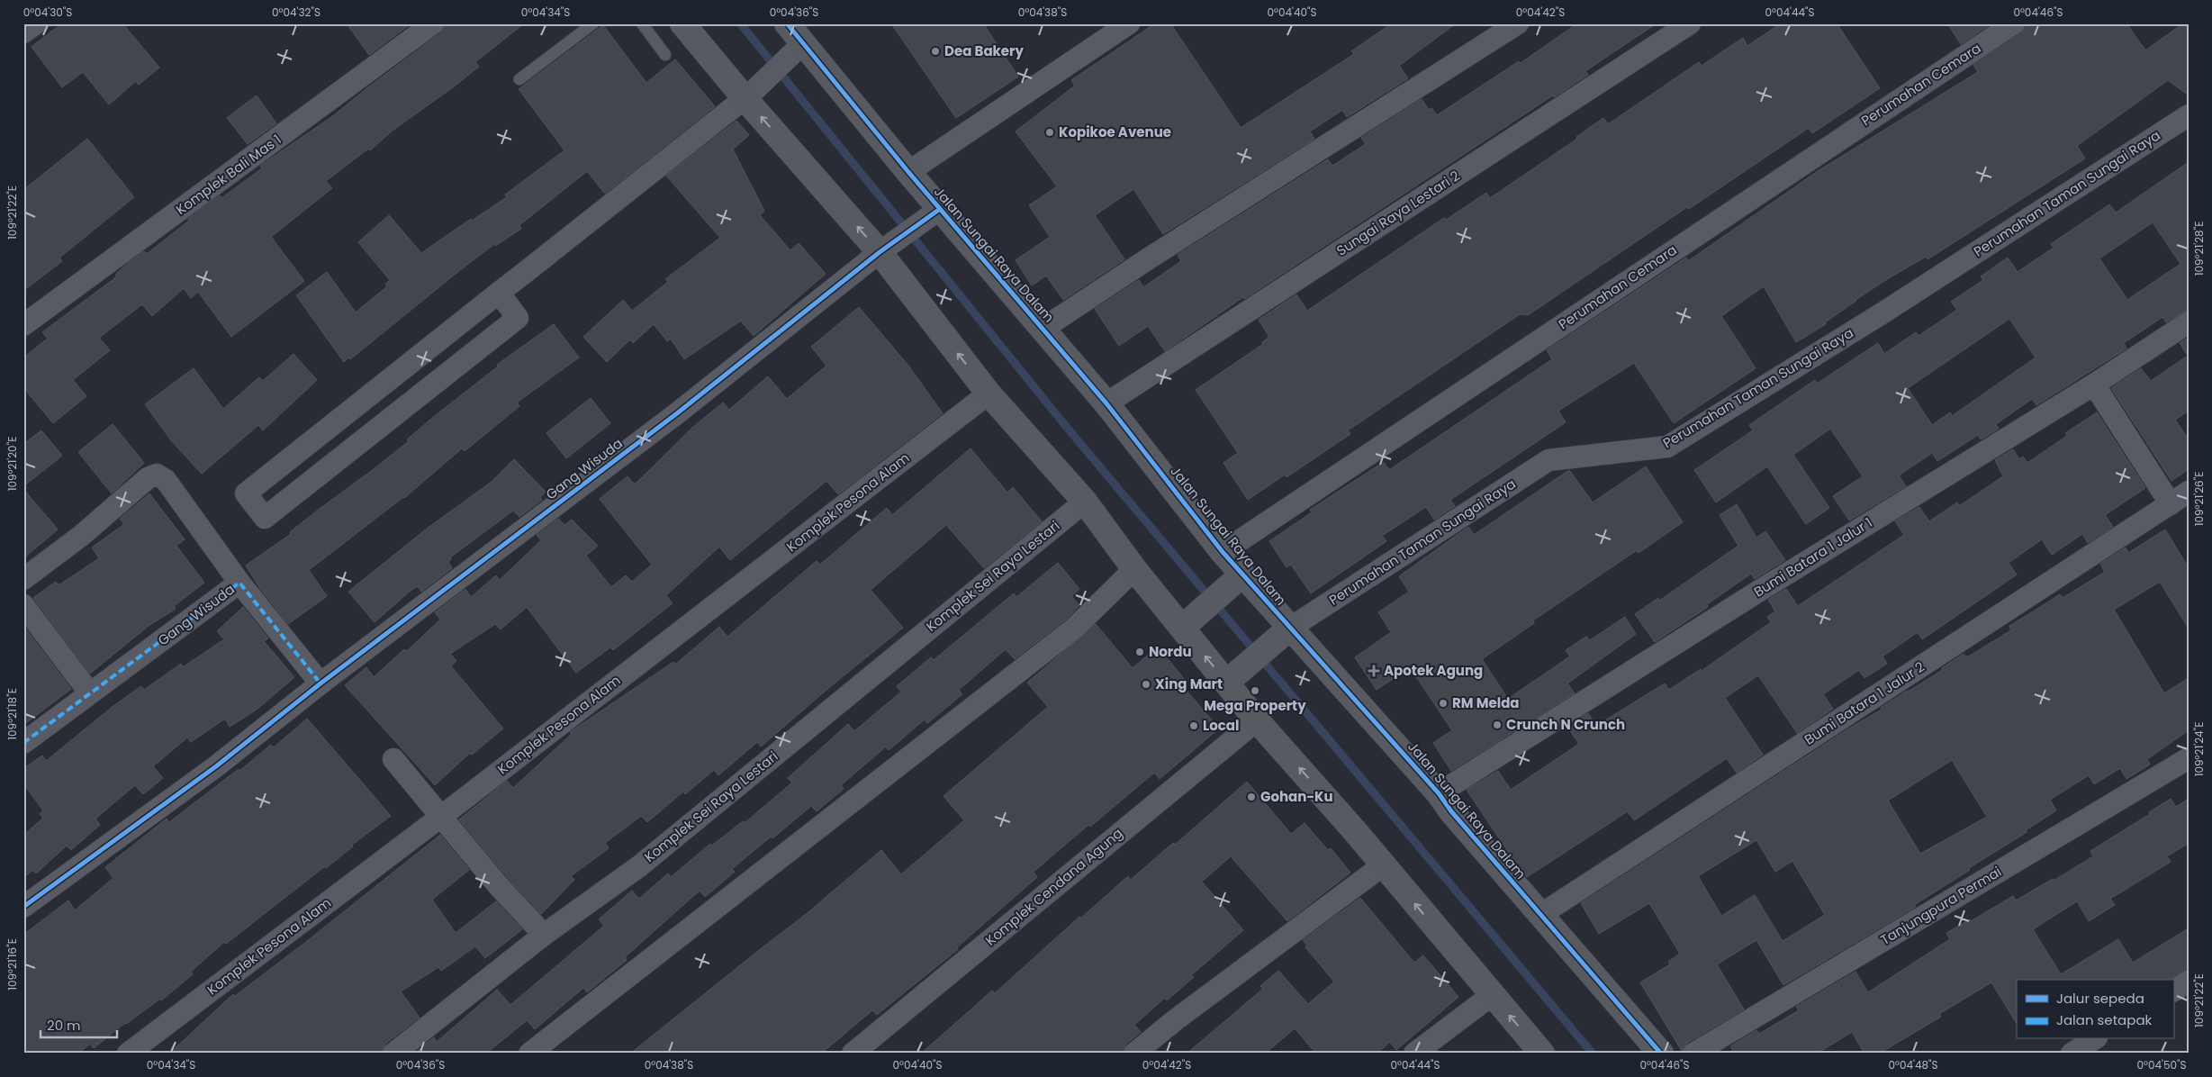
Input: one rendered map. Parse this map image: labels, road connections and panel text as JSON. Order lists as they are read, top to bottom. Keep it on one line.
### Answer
{"streets":{"street":["Perumahan Cemara","Komplek Bali Mas 1","Perumahan Taman Sungai Raya","Sungai Raya Lestari 2","Jalan Sungai Raya Dalam","Gang Wisuda","Komplek Pesona Alam","Bumi Batara 1 Jalur 1","Komplek Sei Raya Lestari","Bumi Batara 1 Jalur 2","Komplek Cendana Agung","Tanjungpura Permai"]},"crossings":[["Perumahan Cemara","Jalan Sungai Raya Dalam"],["Perumahan Taman Sungai Raya","Jalan Sungai Raya Dalam"],["Sungai Raya Lestari 2","Jalan Sungai Raya Dalam"],["Jalan Sungai Raya Dalam","Gang Wisuda"],["Jalan Sungai Raya Dalam","Bumi Batara 1 Jalur 1"],["Jalan Sungai Raya Dalam","Bumi Batara 1 Jalur 2"]],"places":{"other":["Dea Bakery","Kopikoe Avenue","Nordu","Xing Mart","Mega Property","RM Melda","Crunch N Crunch","Local","Gohan-Ku"],"health":["Apotek Agung"]},"legend":["Jalur sepeda","Jalan setapak"],"scale_bar":"20 m","coordinates":["0°04'30\"S","0°04'32\"S","0°04'34\"S","0°04'36\"S","0°04'38\"S","0°04'40\"S","0°04'42\"S","0°04'44\"S","0°04'46\"S","109°21'22\"E","109°21'28\"E","109°21'20\"E","109°21'26\"E","109°21'18\"E","109°21'24\"E","109°21'16\"E","0°04'48\"S","0°04'50\"S"]}
